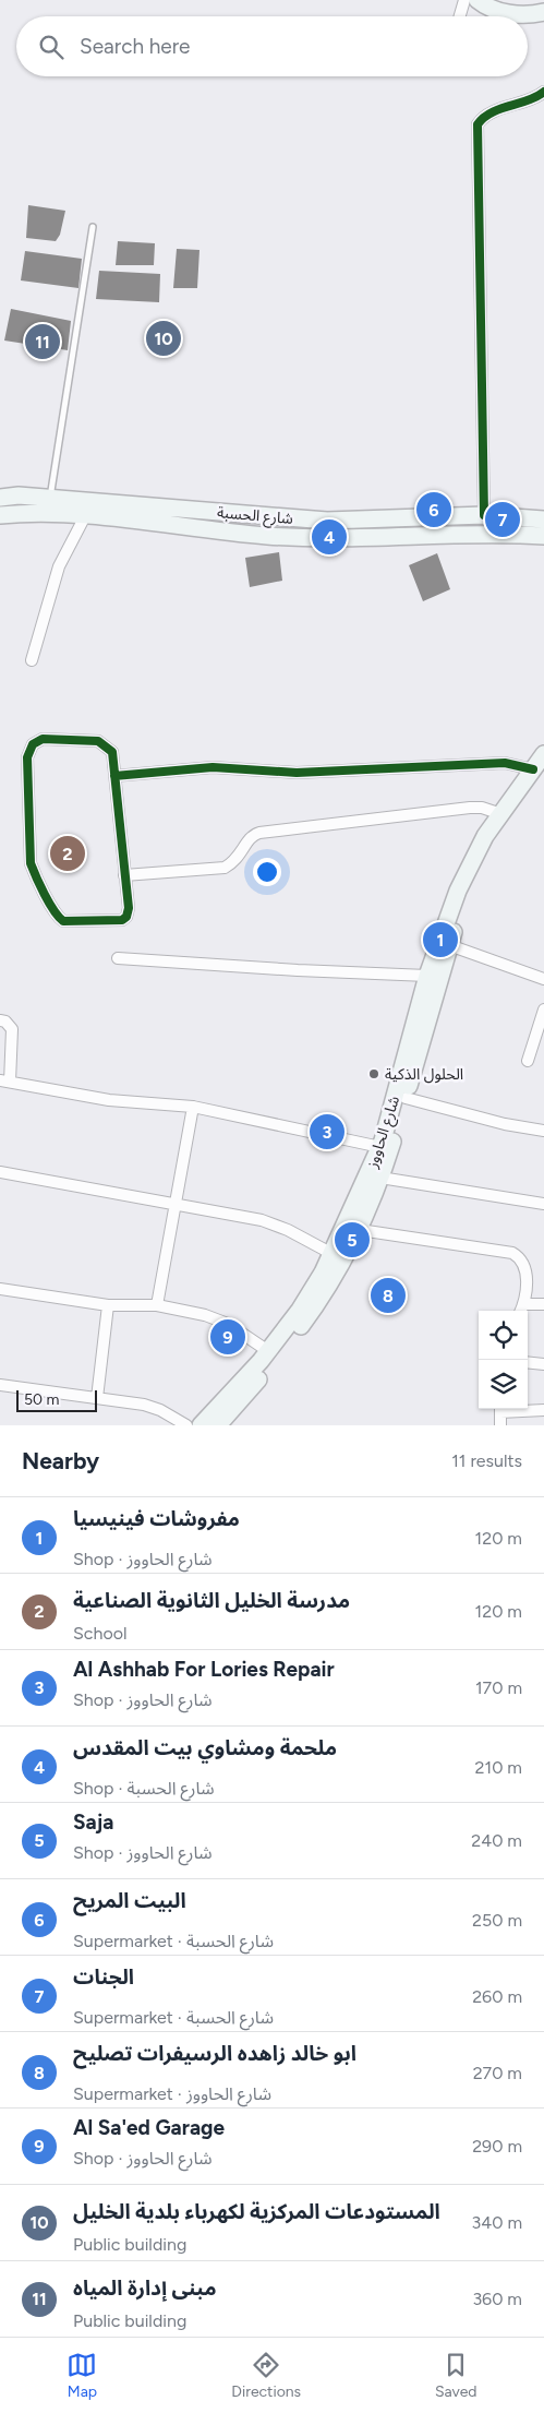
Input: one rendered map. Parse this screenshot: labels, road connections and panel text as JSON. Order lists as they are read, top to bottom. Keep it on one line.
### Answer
{"streets":{"main road":["شارع الحسبة","شارع الحاووز"]},"places":["الحلول الذكية"],"scale_bar":"50 m","page":{"search":"Search here","pins":["10","11","6","7","4","2","1","3","5","8","9"],"scale":"50 m","heading":["Nearby","11 results"],"list":[{"mark":"1","name":"مفروشات فينيسيا","note":"Shop · شارع الحاووز","value":"120 m"},{"mark":"2","name":"مدرسة الخليل الثانوية الصناعية","note":"School","value":"120 m"},{"mark":"3","name":"Al Ashhab For Lories Repair","note":"Shop · شارع الحاووز","value":"170 m"},{"mark":"4","name":"ملحمة ومشاوي بيت المقدس","note":"Shop · شارع الحسبة","value":"210 m"},{"mark":"5","name":"Saja","note":"Shop · شارع الحاووز","value":"240 m"},{"mark":"6","name":"البيت المريح","note":"Supermarket · شارع الحسبة","value":"250 m"},{"mark":"7","name":"الجنات","note":"Supermarket · شارع الحسبة","value":"260 m"},{"mark":"8","name":"ابو خالد زاهده الرسيفرات تصليح","note":"Supermarket · شارع الحاووز","value":"270 m"},{"mark":"9","name":"Al Sa'ed Garage","note":"Shop · شارع الحاووز","value":"290 m"},{"mark":"10","name":"المستودعات المركزية لكهرباء بلدية الخليل","note":"Public building","value":"340 m"},{"mark":"11","name":"مبنى إدارة المياه","note":"Public building","value":"360 m"}],"nav":["Map","Directions","Saved"]}}
